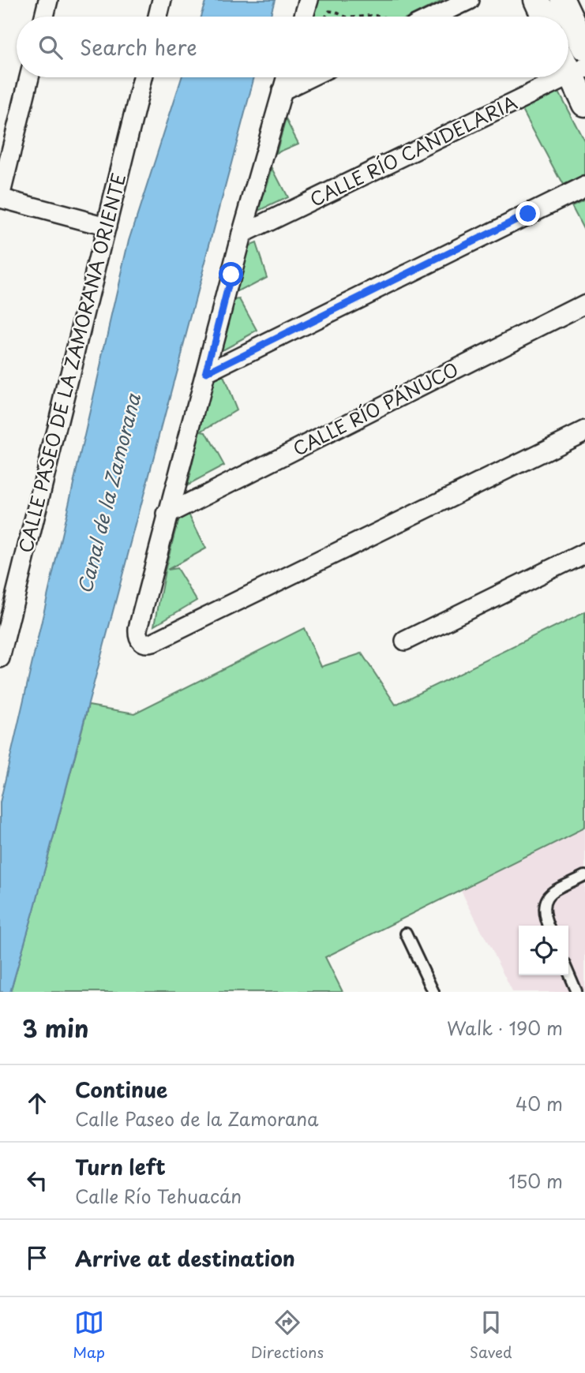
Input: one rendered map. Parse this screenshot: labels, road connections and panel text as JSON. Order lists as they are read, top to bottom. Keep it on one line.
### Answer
{"streets":{"street":["CALLE RÍO CANDELARIA","CALLE PASEO DE LA ZAMORANA ORIENTE","CALLE RÍO PÁNUCO"]},"water":["Canal de la Zamorana"],"page":{"search":"Search here","heading":["3 min","Walk · 190 m"],"list":[["Continue","Calle Paseo de la Zamorana","40 m"],["Turn left","Calle Río Tehuacán","150 m"],"Arrive at destination"],"nav":["Map","Directions","Saved"]}}
